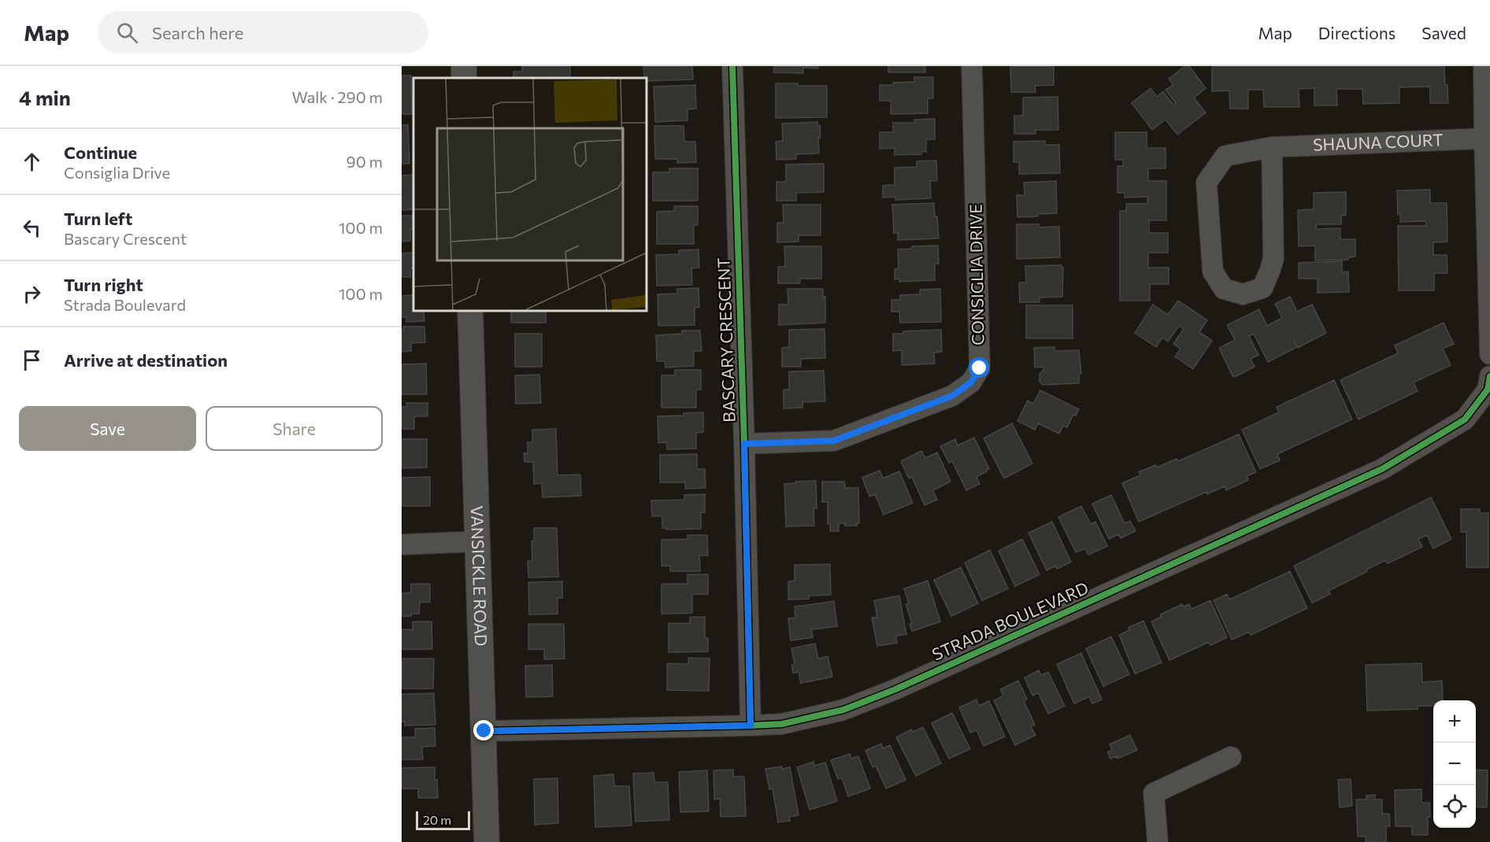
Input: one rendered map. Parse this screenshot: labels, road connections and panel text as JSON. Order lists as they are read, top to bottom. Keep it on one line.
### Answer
{"streets":{"street":["SHAUNA COURT","CONSIGLIA DRIVE","BASCARY CRESCENT","VANSICKLE ROAD","STRADA BOULEVARD"]},"crossings":[["CONSIGLIA DRIVE","BASCARY CRESCENT"],["BASCARY CRESCENT","STRADA BOULEVARD"],["VANSICKLE ROAD","STRADA BOULEVARD"]],"scale_bar":"20 m","page":{"header":"Map","search":"Search here","nav":["Map","Directions","Saved"],"heading":["4 min","Walk · 290 m"],"list":[["Continue","Consiglia Drive","90 m"],["Turn left","Bascary Crescent","100 m"],["Turn right","Strada Boulevard","100 m"],"Arrive at destination"],"buttons":["Save","Share"],"map_buttons":["+","−"],"scale":"20 m"}}
